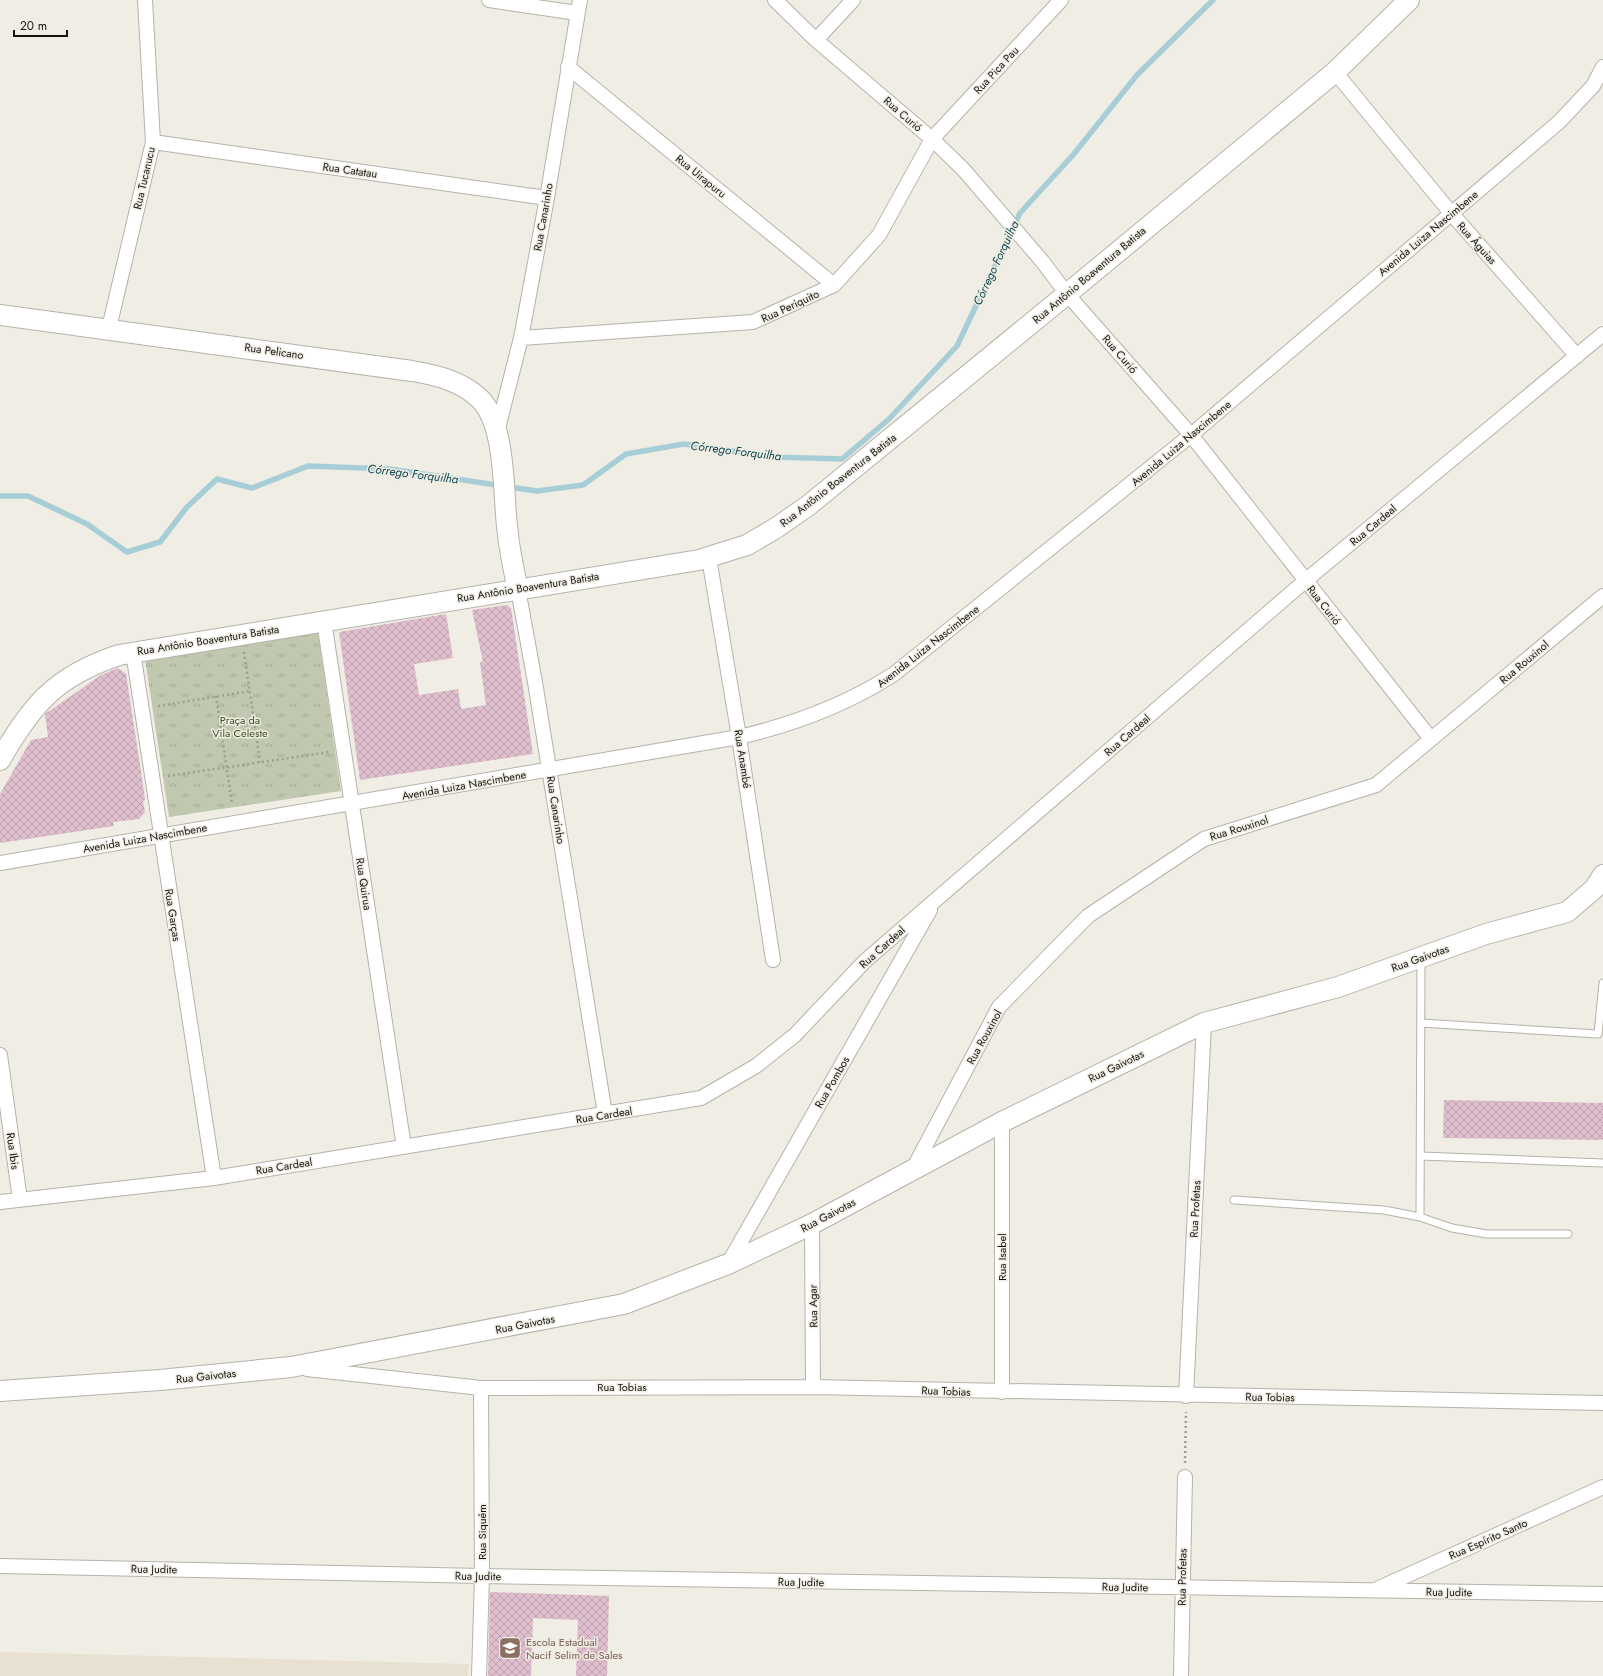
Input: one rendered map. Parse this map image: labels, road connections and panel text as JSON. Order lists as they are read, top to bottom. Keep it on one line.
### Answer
{"streets":{"street":["Rua Pica Pau","Rua Curió","Rua Catatau","Rua Uirapuru","Rua Tucanucu","Rua Canarinho","Avenida Luiza Nascimbene","Rua Águias","Rua Antônio Boaventura Batista","Rua Periquito","Rua Pelicano","Rua Cardeal","Rua Rouxinol","Rua Anambé","Rua Quirua","Rua Garças","Rua Gaivotas","Rua Pombos","Rua Ibis","Rua Profetas","Rua Isabel","Rua Agar","Rua Tobias","Rua Siquém","Rua Espírito Santo","Rua Judite"]},"crossings":[["Rua Pica Pau","Rua Curió"],["Rua Pica Pau","Rua Periquito"],["Rua Curió","Avenida Luiza Nascimbene"],["Rua Curió","Rua Antônio Boaventura Batista"],["Rua Curió","Rua Periquito"],["Rua Curió","Rua Cardeal"],["Rua Curió","Rua Rouxinol"],["Rua Catatau","Rua Tucanucu"],["Rua Catatau","Rua Canarinho"],["Rua Uirapuru","Rua Canarinho"],["Rua Uirapuru","Rua Periquito"],["Rua Tucanucu","Rua Pelicano"],["Rua Canarinho","Avenida Luiza Nascimbene"],["Rua Canarinho","Rua Antônio Boaventura Batista"],["Rua Canarinho","Rua Periquito"],["Rua Canarinho","Rua Pelicano"],["Rua Canarinho","Rua Cardeal"],["Avenida Luiza Nascimbene","Rua Águias"],["Avenida Luiza Nascimbene","Rua Anambé"],["Avenida Luiza Nascimbene","Rua Quirua"],["Avenida Luiza Nascimbene","Rua Garças"],["Rua Águias","Rua Antônio Boaventura Batista"],["Rua Águias","Rua Cardeal"],["Rua Antônio Boaventura Batista","Rua Anambé"],["Rua Antônio Boaventura Batista","Rua Quirua"],["Rua Antônio Boaventura Batista","Rua Garças"],["Rua Cardeal","Rua Quirua"],["Rua Cardeal","Rua Garças"],["Rua Cardeal","Rua Pombos"],["Rua Cardeal","Rua Ibis"],["Rua Rouxinol","Rua Gaivotas"],["Rua Gaivotas","Rua Pombos"],["Rua Gaivotas","Rua Profetas"],["Rua Gaivotas","Rua Isabel"],["Rua Gaivotas","Rua Agar"],["Rua Gaivotas","Rua Tobias"],["Rua Profetas","Rua Tobias"],["Rua Profetas","Rua Judite"],["Rua Isabel","Rua Tobias"],["Rua Agar","Rua Tobias"],["Rua Tobias","Rua Siquém"],["Rua Siquém","Rua Judite"],["Rua Espírito Santo","Rua Judite"]],"water":["Córrego Forquilha"],"parks":["Praça da Vila Celeste"],"places":{"school or university":["Escola Estadual Nacif Selim de Sales"]},"scale_bar":"20 m"}
